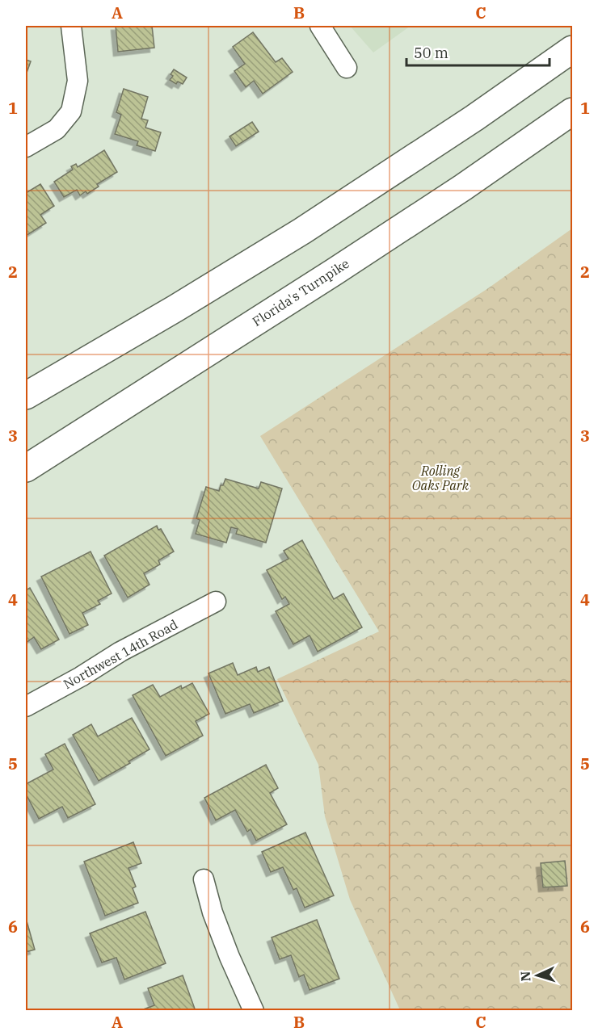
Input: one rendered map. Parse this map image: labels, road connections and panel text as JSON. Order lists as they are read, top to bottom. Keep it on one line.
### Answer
{"streets":{"highway":["Florida's Turnpike"],"street":["Northwest 14th Road"]},"parks":["Rolling Oaks Park"],"scale_bar":"50 m","north":"left","grid":{"columns":["A","B","C"],"rows":["1","2","3","4","5","6"]}}
